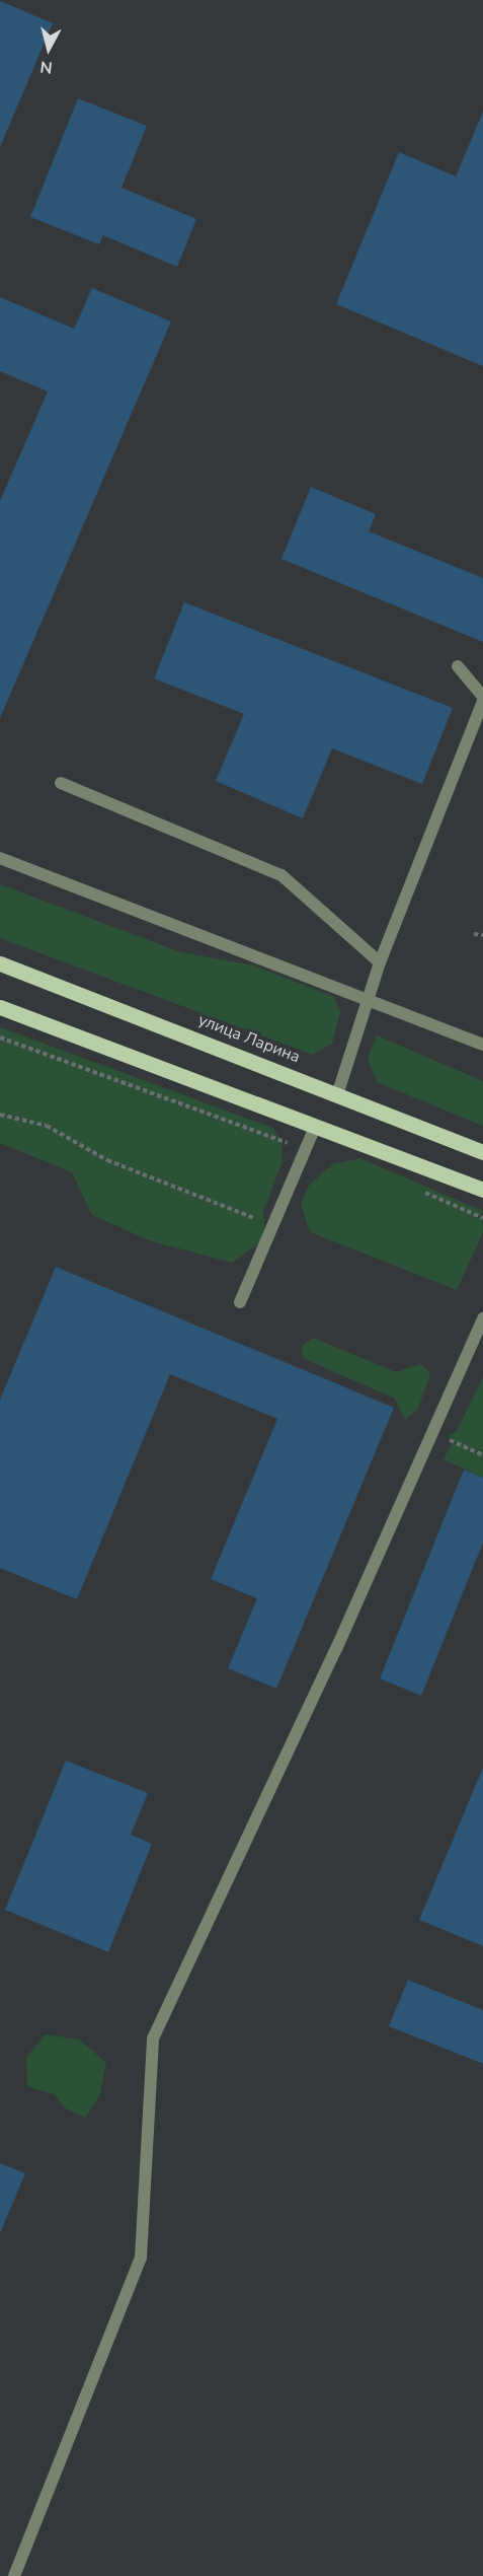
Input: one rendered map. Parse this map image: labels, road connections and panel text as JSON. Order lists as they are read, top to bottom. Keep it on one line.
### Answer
{"streets":{"main road":["улица Ларина"]},"north":"bottom"}
